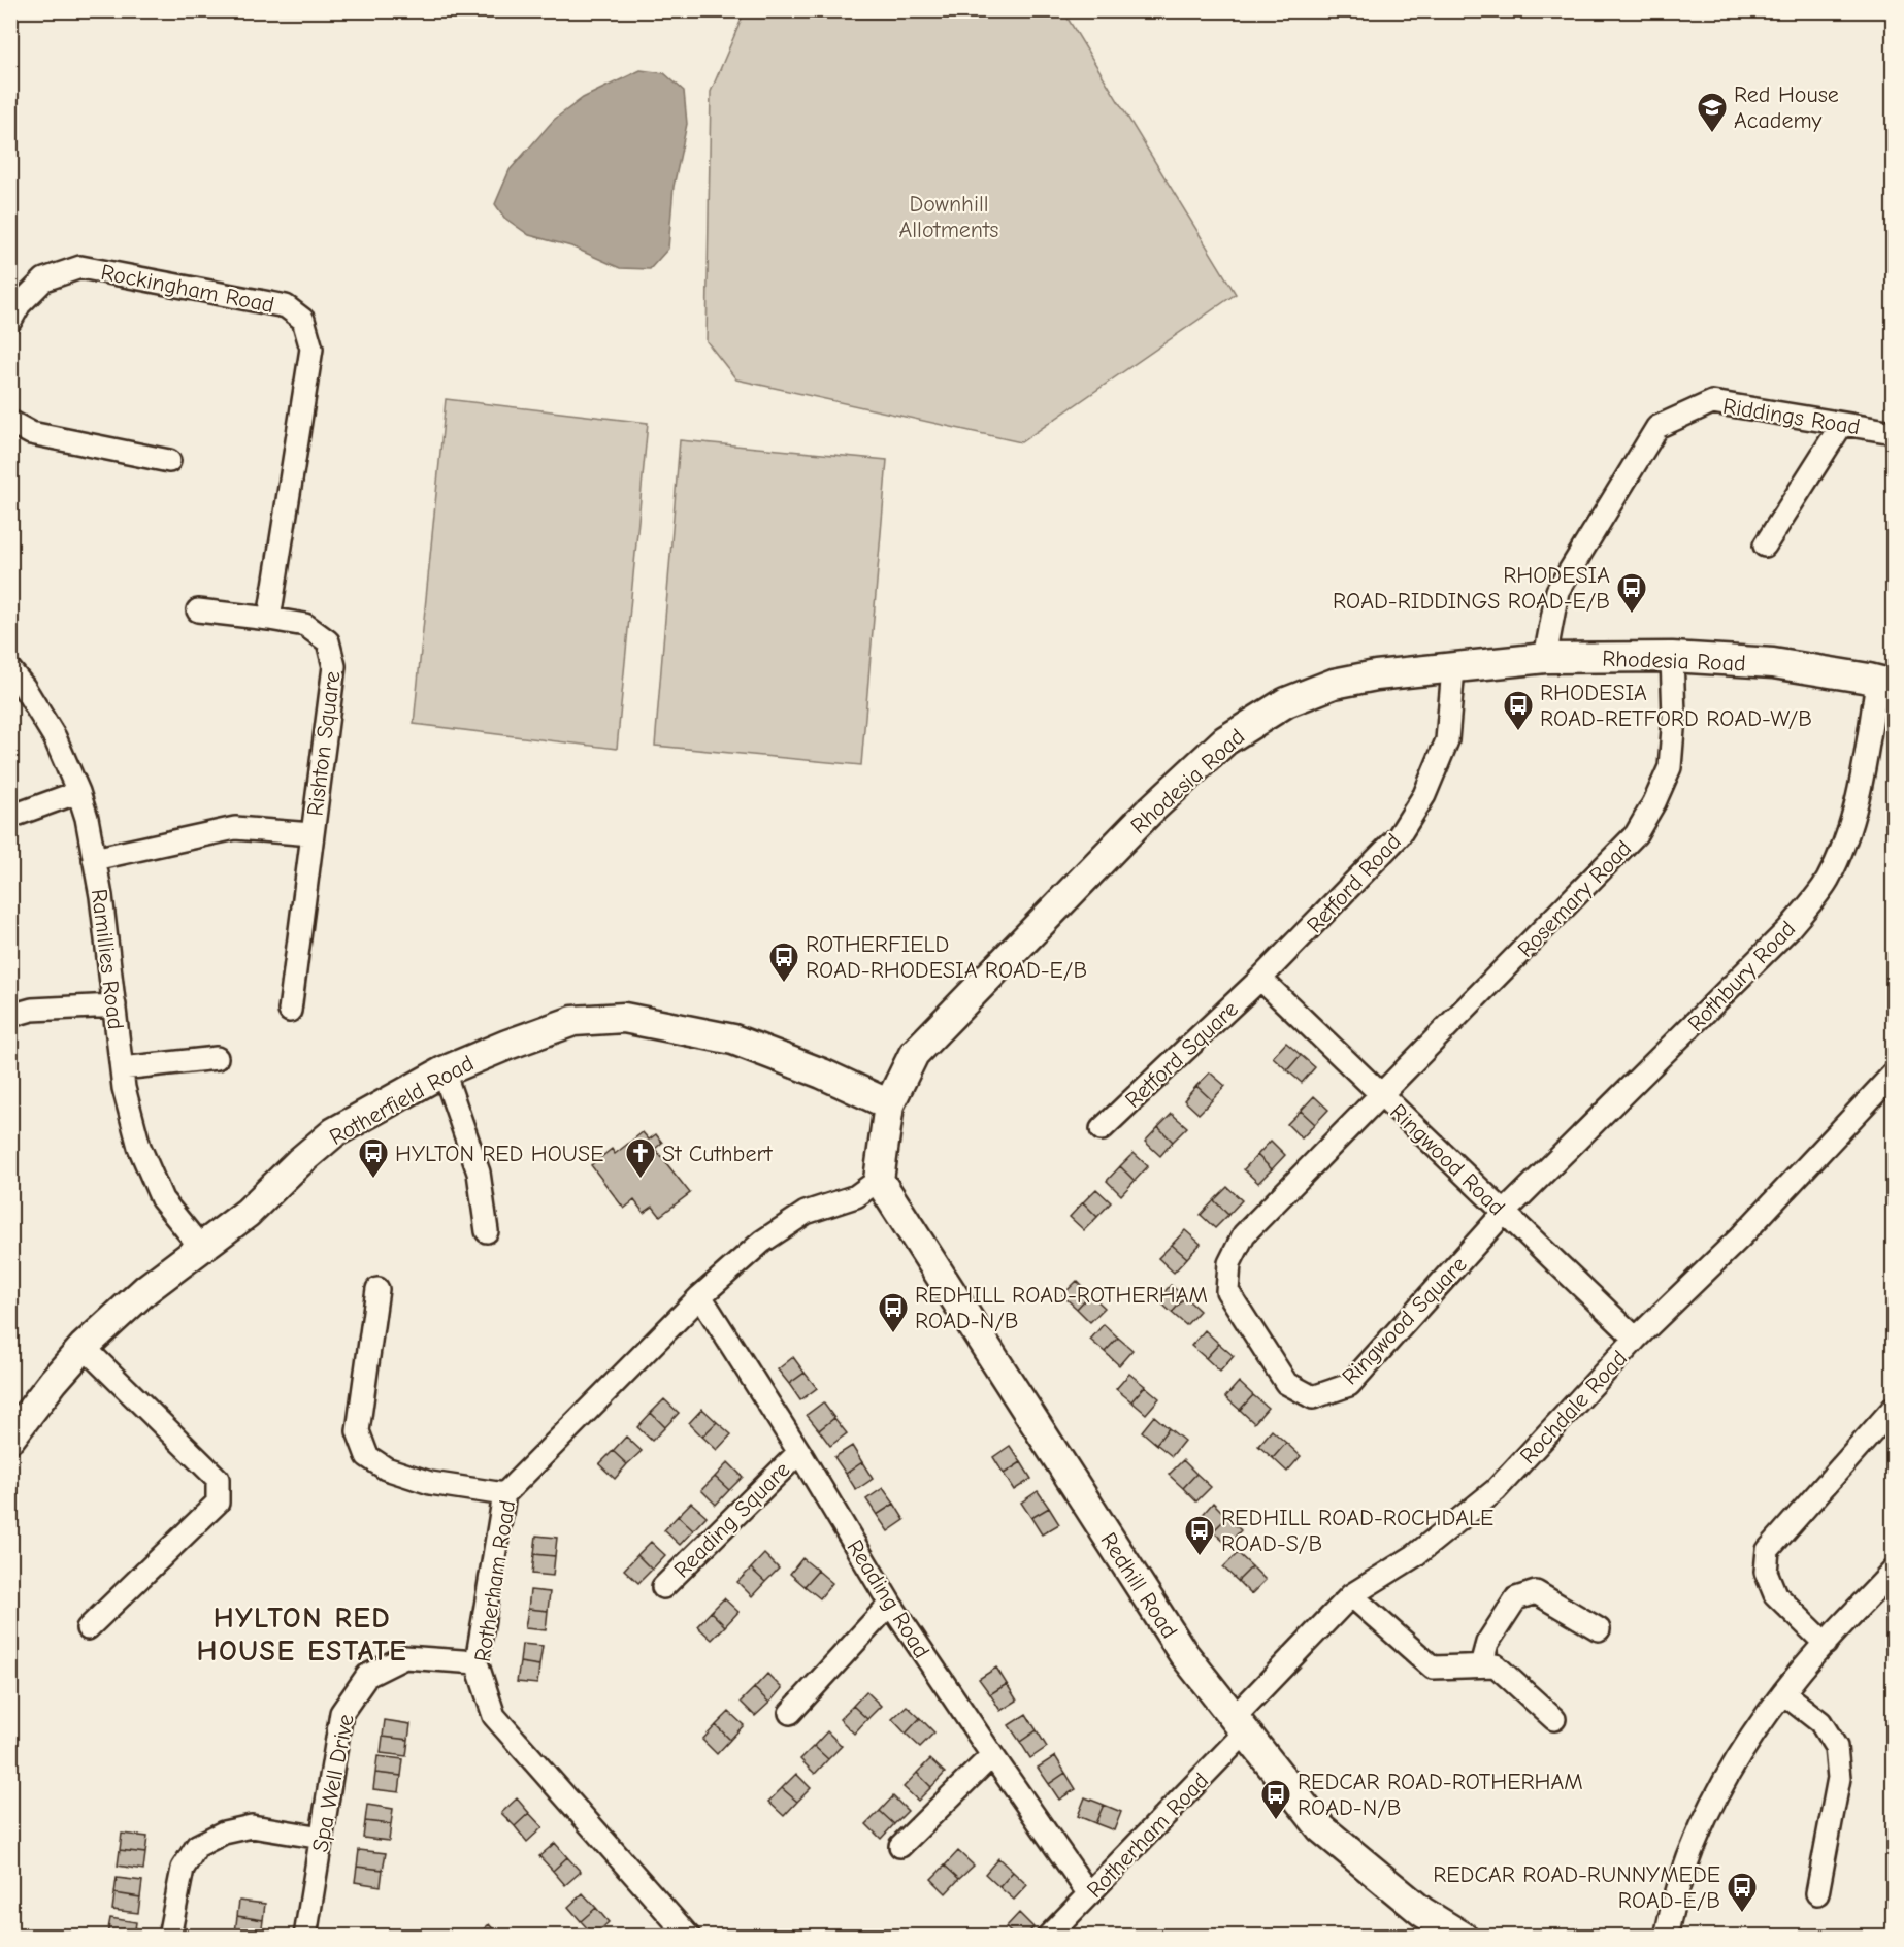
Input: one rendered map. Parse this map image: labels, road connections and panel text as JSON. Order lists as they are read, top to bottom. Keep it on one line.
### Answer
{"streets":{"street":["Rockingham Road","Riddings Road","Rhodesia Road","Rishton Square","Retford Road","Rosemary Road","Ramillies Road","Rothbury Road","Retford Square","Rotherfield Road","Ringwood Road","Ringwood Square","Rochdale Road","Reading Square","Rotherham Road","Redhill Road","Reading Road","Spa Well Drive"]},"crossings":[["Rockingham Road","Rishton Square"],["Riddings Road","Rhodesia Road"],["Rhodesia Road","Retford Road"],["Rhodesia Road","Rosemary Road"],["Rhodesia Road","Rothbury Road"],["Rhodesia Road","Rotherfield Road"],["Rhodesia Road","Rotherham Road"],["Rhodesia Road","Redhill Road"],["Rishton Square","Ramillies Road"],["Retford Road","Retford Square"],["Retford Road","Ringwood Road"],["Rosemary Road","Ringwood Road"],["Rosemary Road","Ringwood Square"],["Ramillies Road","Rotherfield Road"],["Rothbury Road","Ringwood Road"],["Rothbury Road","Ringwood Square"],["Retford Square","Ringwood Road"],["Ringwood Road","Ringwood Square"],["Ringwood Road","Rochdale Road"],["Rochdale Road","Rotherham Road"],["Rochdale Road","Redhill Road"],["Reading Square","Reading Road"],["Rotherham Road","Redhill Road"],["Rotherham Road","Reading Road"],["Rotherham Road","Spa Well Drive"]],"districts":["HYLTON RED HOUSE ESTATE"],"parks":["Downhill Allotments"],"places":{"school or university":["Red House Academy"],"bus stop":["RHODESIA ROAD-RIDDINGS ROAD-E/B","RHODESIA ROAD-RETFORD ROAD-W/B","ROTHERFIELD ROAD-RHODESIA ROAD-E/B","HYLTON RED HOUSE","REDHILL ROAD-ROTHERHAM ROAD-N/B","REDHILL ROAD-ROCHDALE ROAD-S/B","REDCAR ROAD-ROTHERHAM ROAD-N/B","REDCAR ROAD-RUNNYMEDE ROAD-E/B"],"church":["St Cuthbert"]}}
